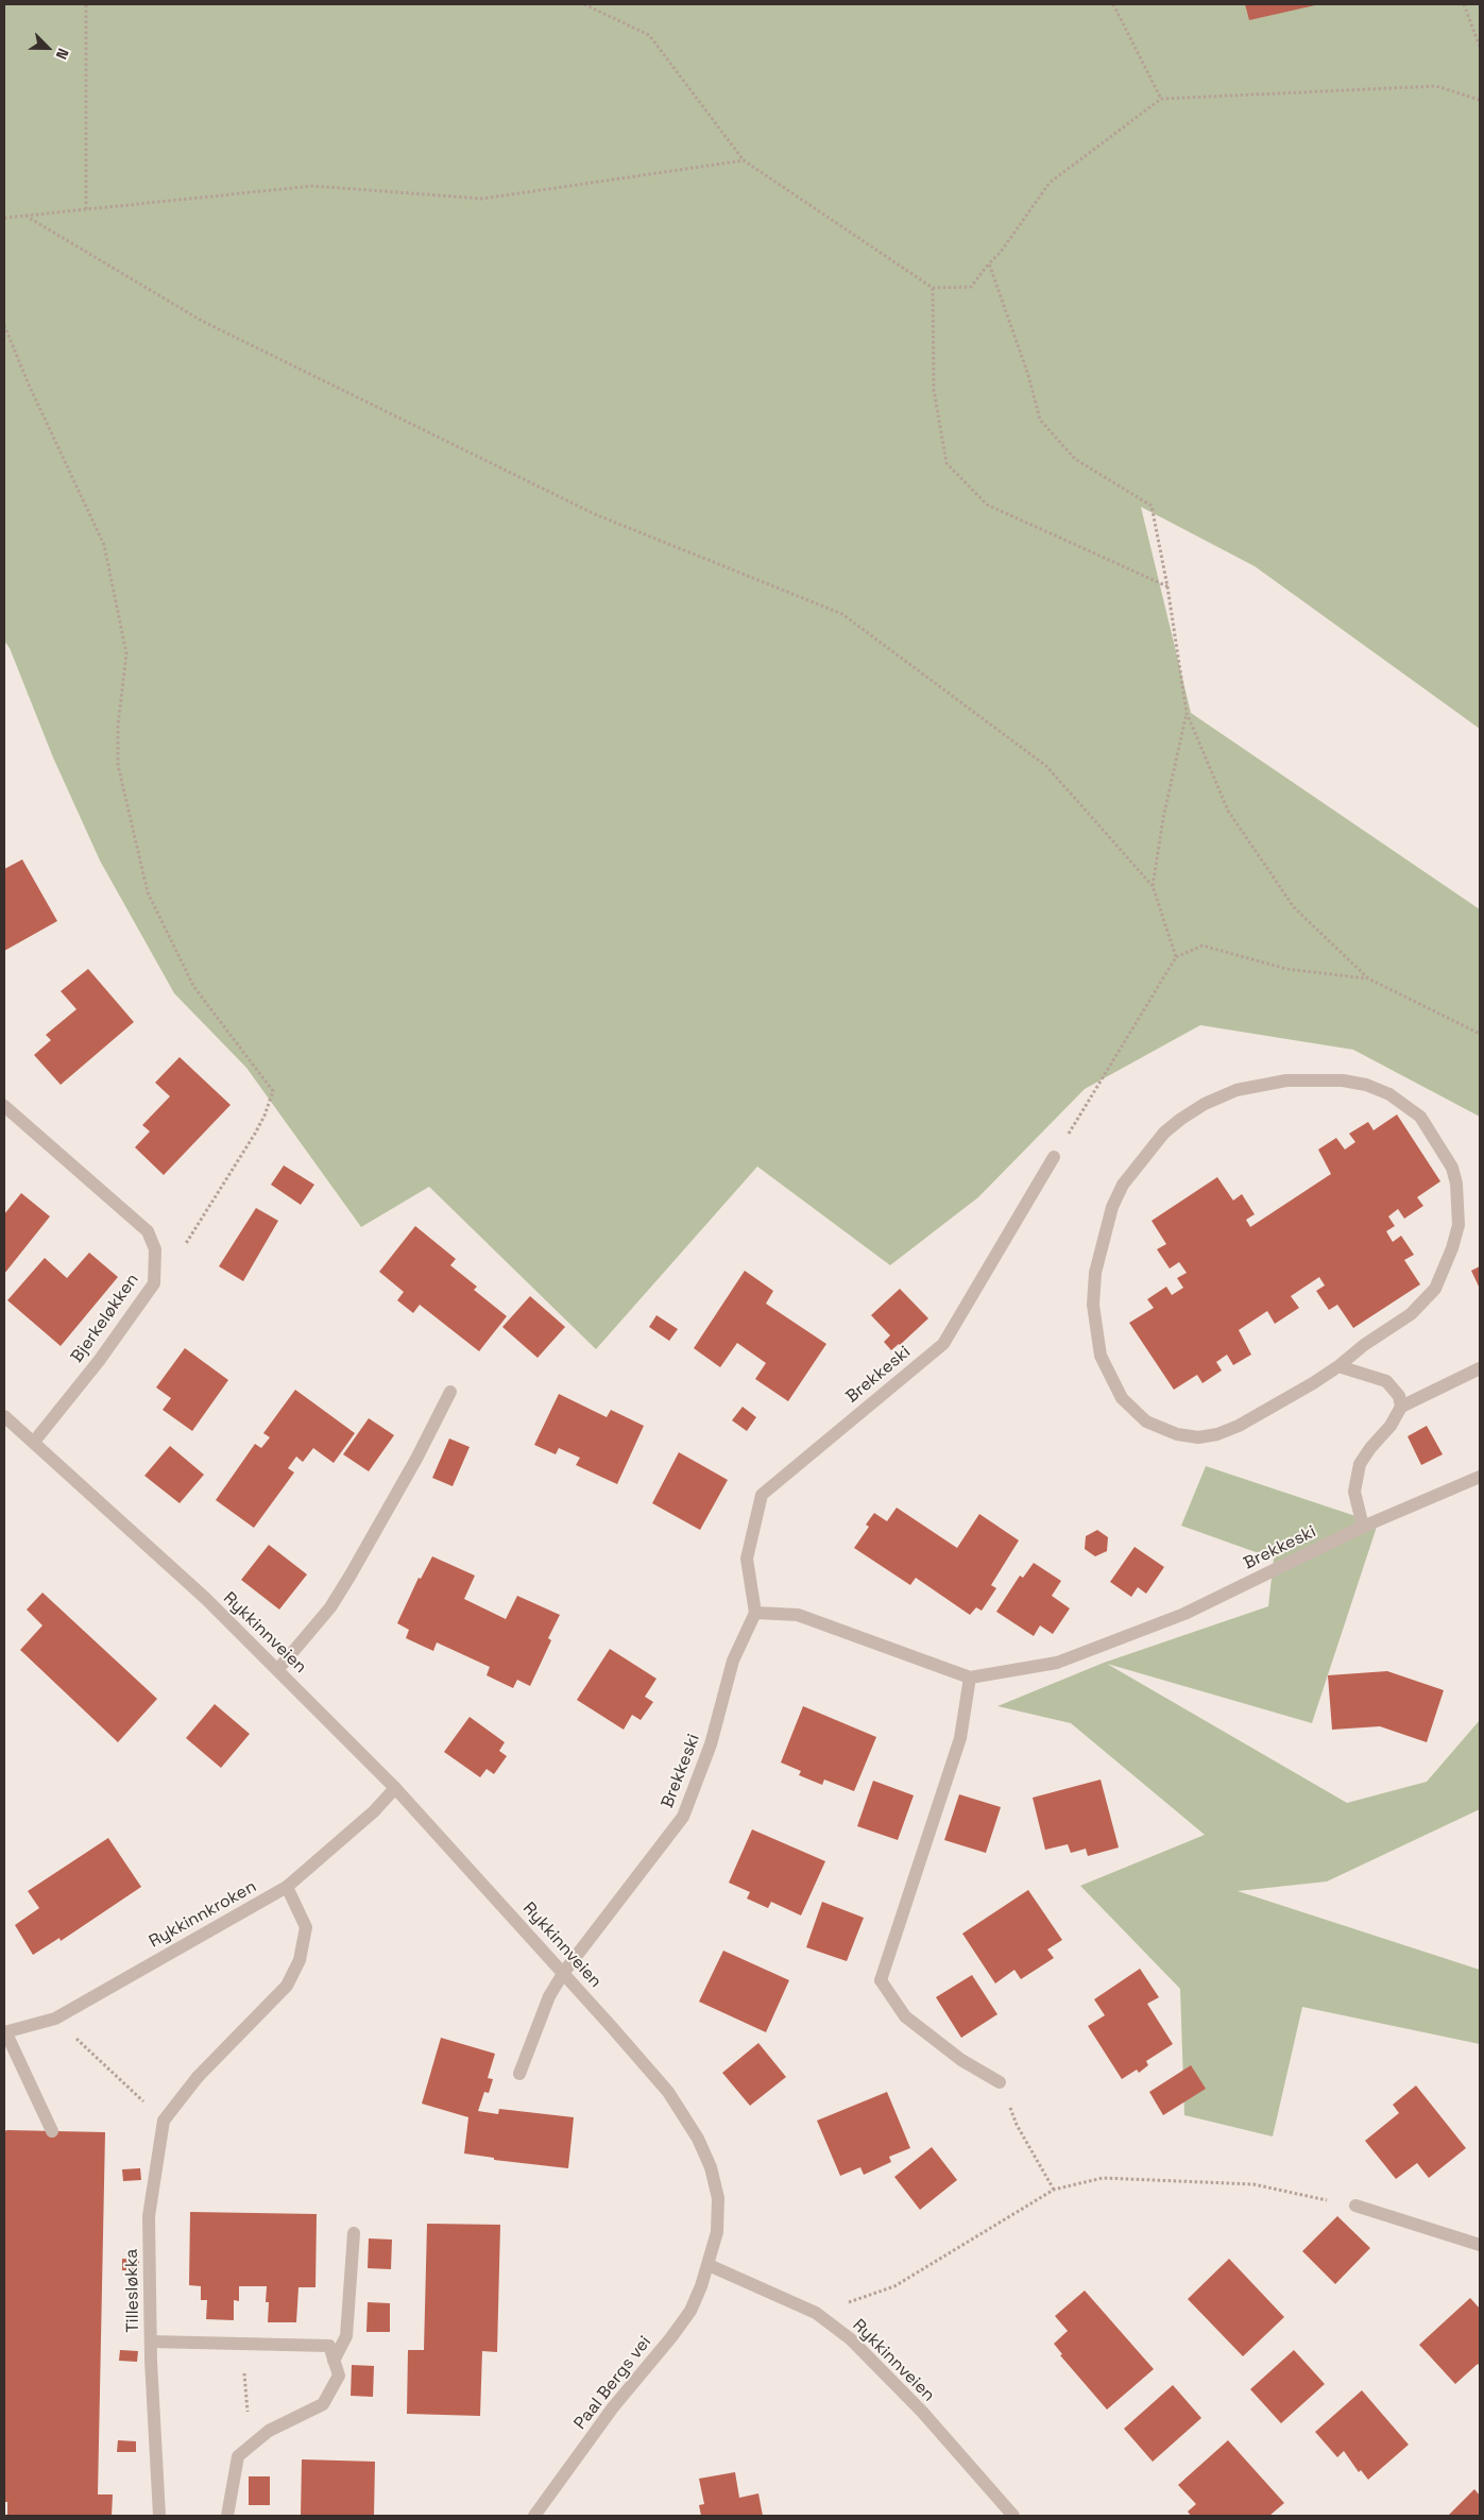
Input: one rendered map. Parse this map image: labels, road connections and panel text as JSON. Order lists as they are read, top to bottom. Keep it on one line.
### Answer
{"streets":{"street":["Bjerkeløkken","Brekkeski","Rykkinnveien","Rykkinnkroken","Tillesløkka","Paal Bergs vei"]},"crossings":[["Bjerkeløkken","Rykkinnveien"],["Brekkeski","Rykkinnveien"],["Rykkinnveien","Rykkinnkroken"],["Rykkinnveien","Paal Bergs vei"],["Rykkinnkroken","Tillesløkka"]],"north":"bottom right"}
